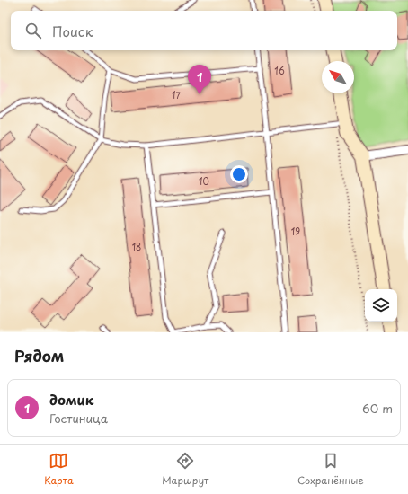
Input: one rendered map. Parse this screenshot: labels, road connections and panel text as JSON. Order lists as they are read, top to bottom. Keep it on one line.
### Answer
{"house_numbers":["16","17","10","19","18"],"north":"top left","page":{"search":"Поиск","pins":"1","heading":"Рядом","list":[{"mark":"1","name":"домик","note":"Гостиница","value":"60 m"}],"nav":["Карта","Маршрут","Сохранённые"]}}
